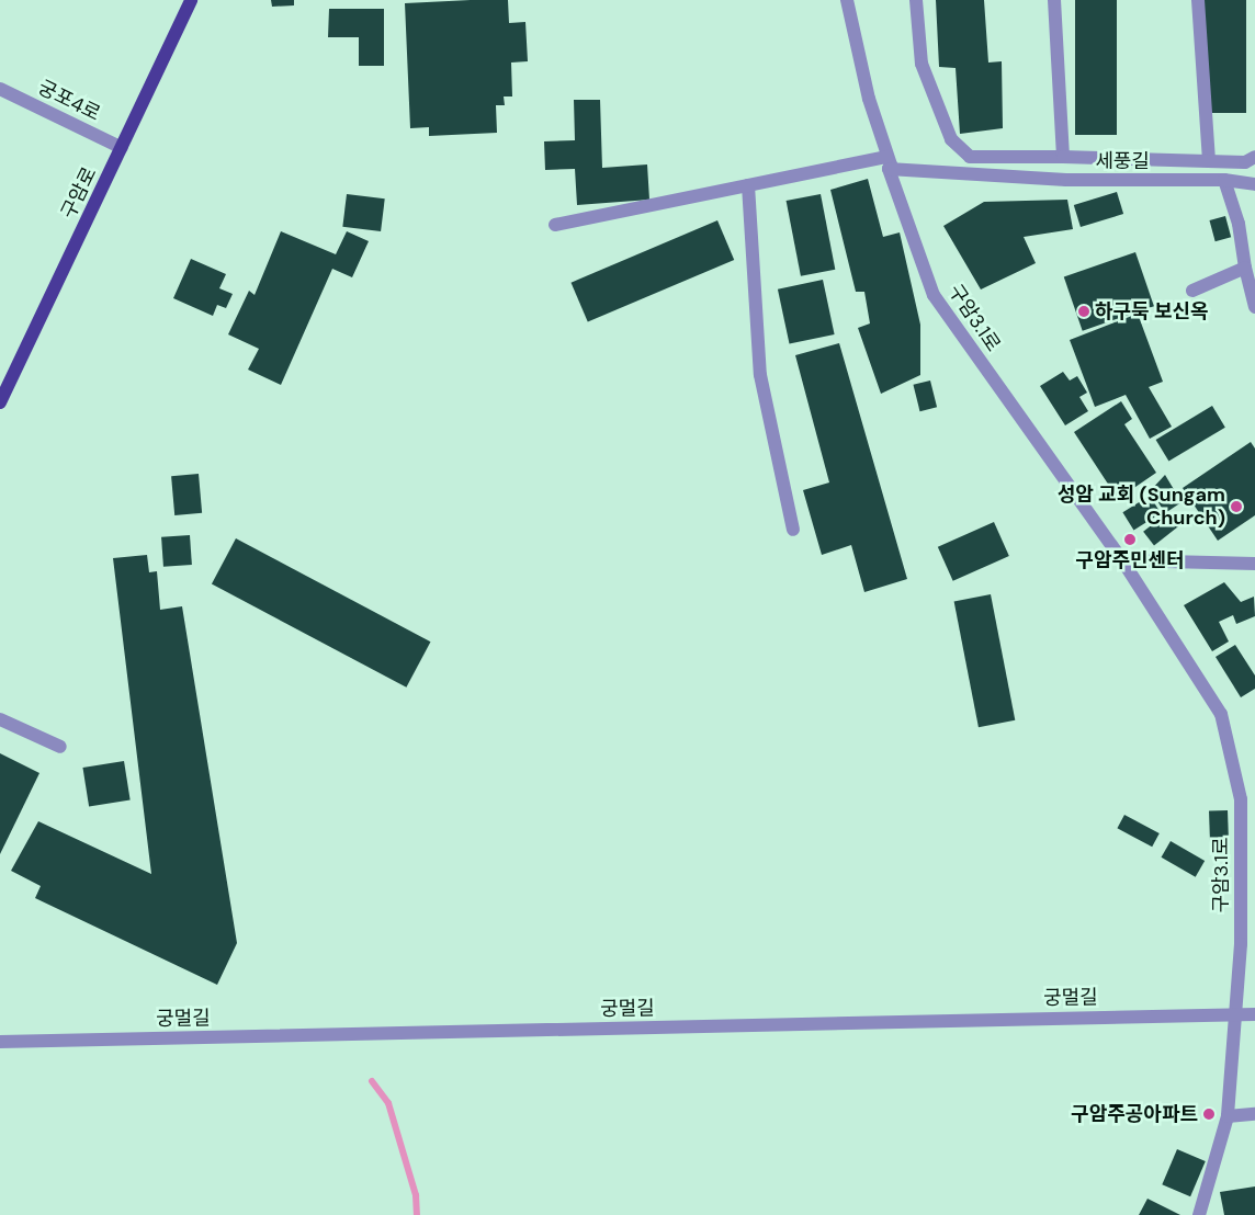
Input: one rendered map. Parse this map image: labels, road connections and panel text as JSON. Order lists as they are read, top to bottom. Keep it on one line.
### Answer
{"streets":{"main road":["구암로"],"street":["궁포4로","세풍길","구암3.1로","궁멀길"]},"crossings":[["궁포4로","구암로"],["세풍길","구암3.1로"],["구암3.1로","궁멀길"]],"places":["하구둑 보신옥","성암 교회 (Sungam Church)","구암주민센터","구암주공아파트"]}
